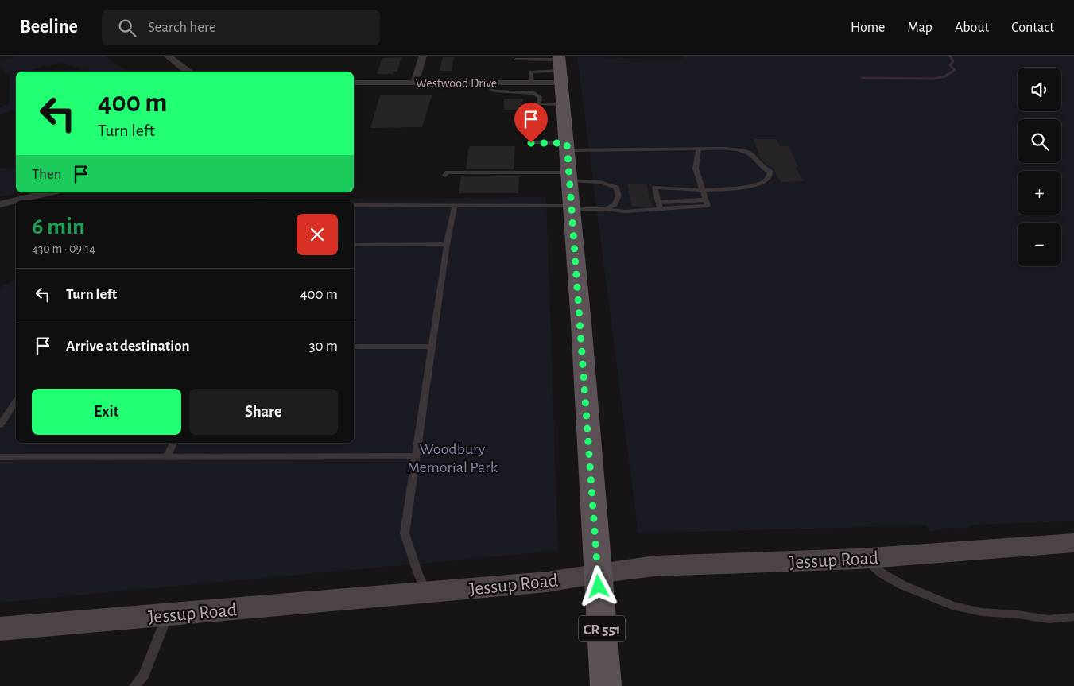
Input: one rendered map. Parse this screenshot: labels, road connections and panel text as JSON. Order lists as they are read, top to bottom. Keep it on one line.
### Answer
{"streets":{"main road":["CR 551"],"street":["Westwood Drive","Jessup Road"]},"crossings":[["Westwood Drive","CR 551"],["Jessup Road","CR 551"]],"parks":["Woodbury Memorial Park"],"page":{"header":"Beeline","search":"Search here","nav":["Home","Map","About","Contact"],"map_buttons":["+","−"],"turn":["400 m","Turn left"],"then":"Then","heading":["6 min","430 m · 09:14"],"list":[{"name":"Turn left","value":"400 m"},{"name":"Arrive at destination","value":"30 m"}],"buttons":["Exit","Share"]}}
